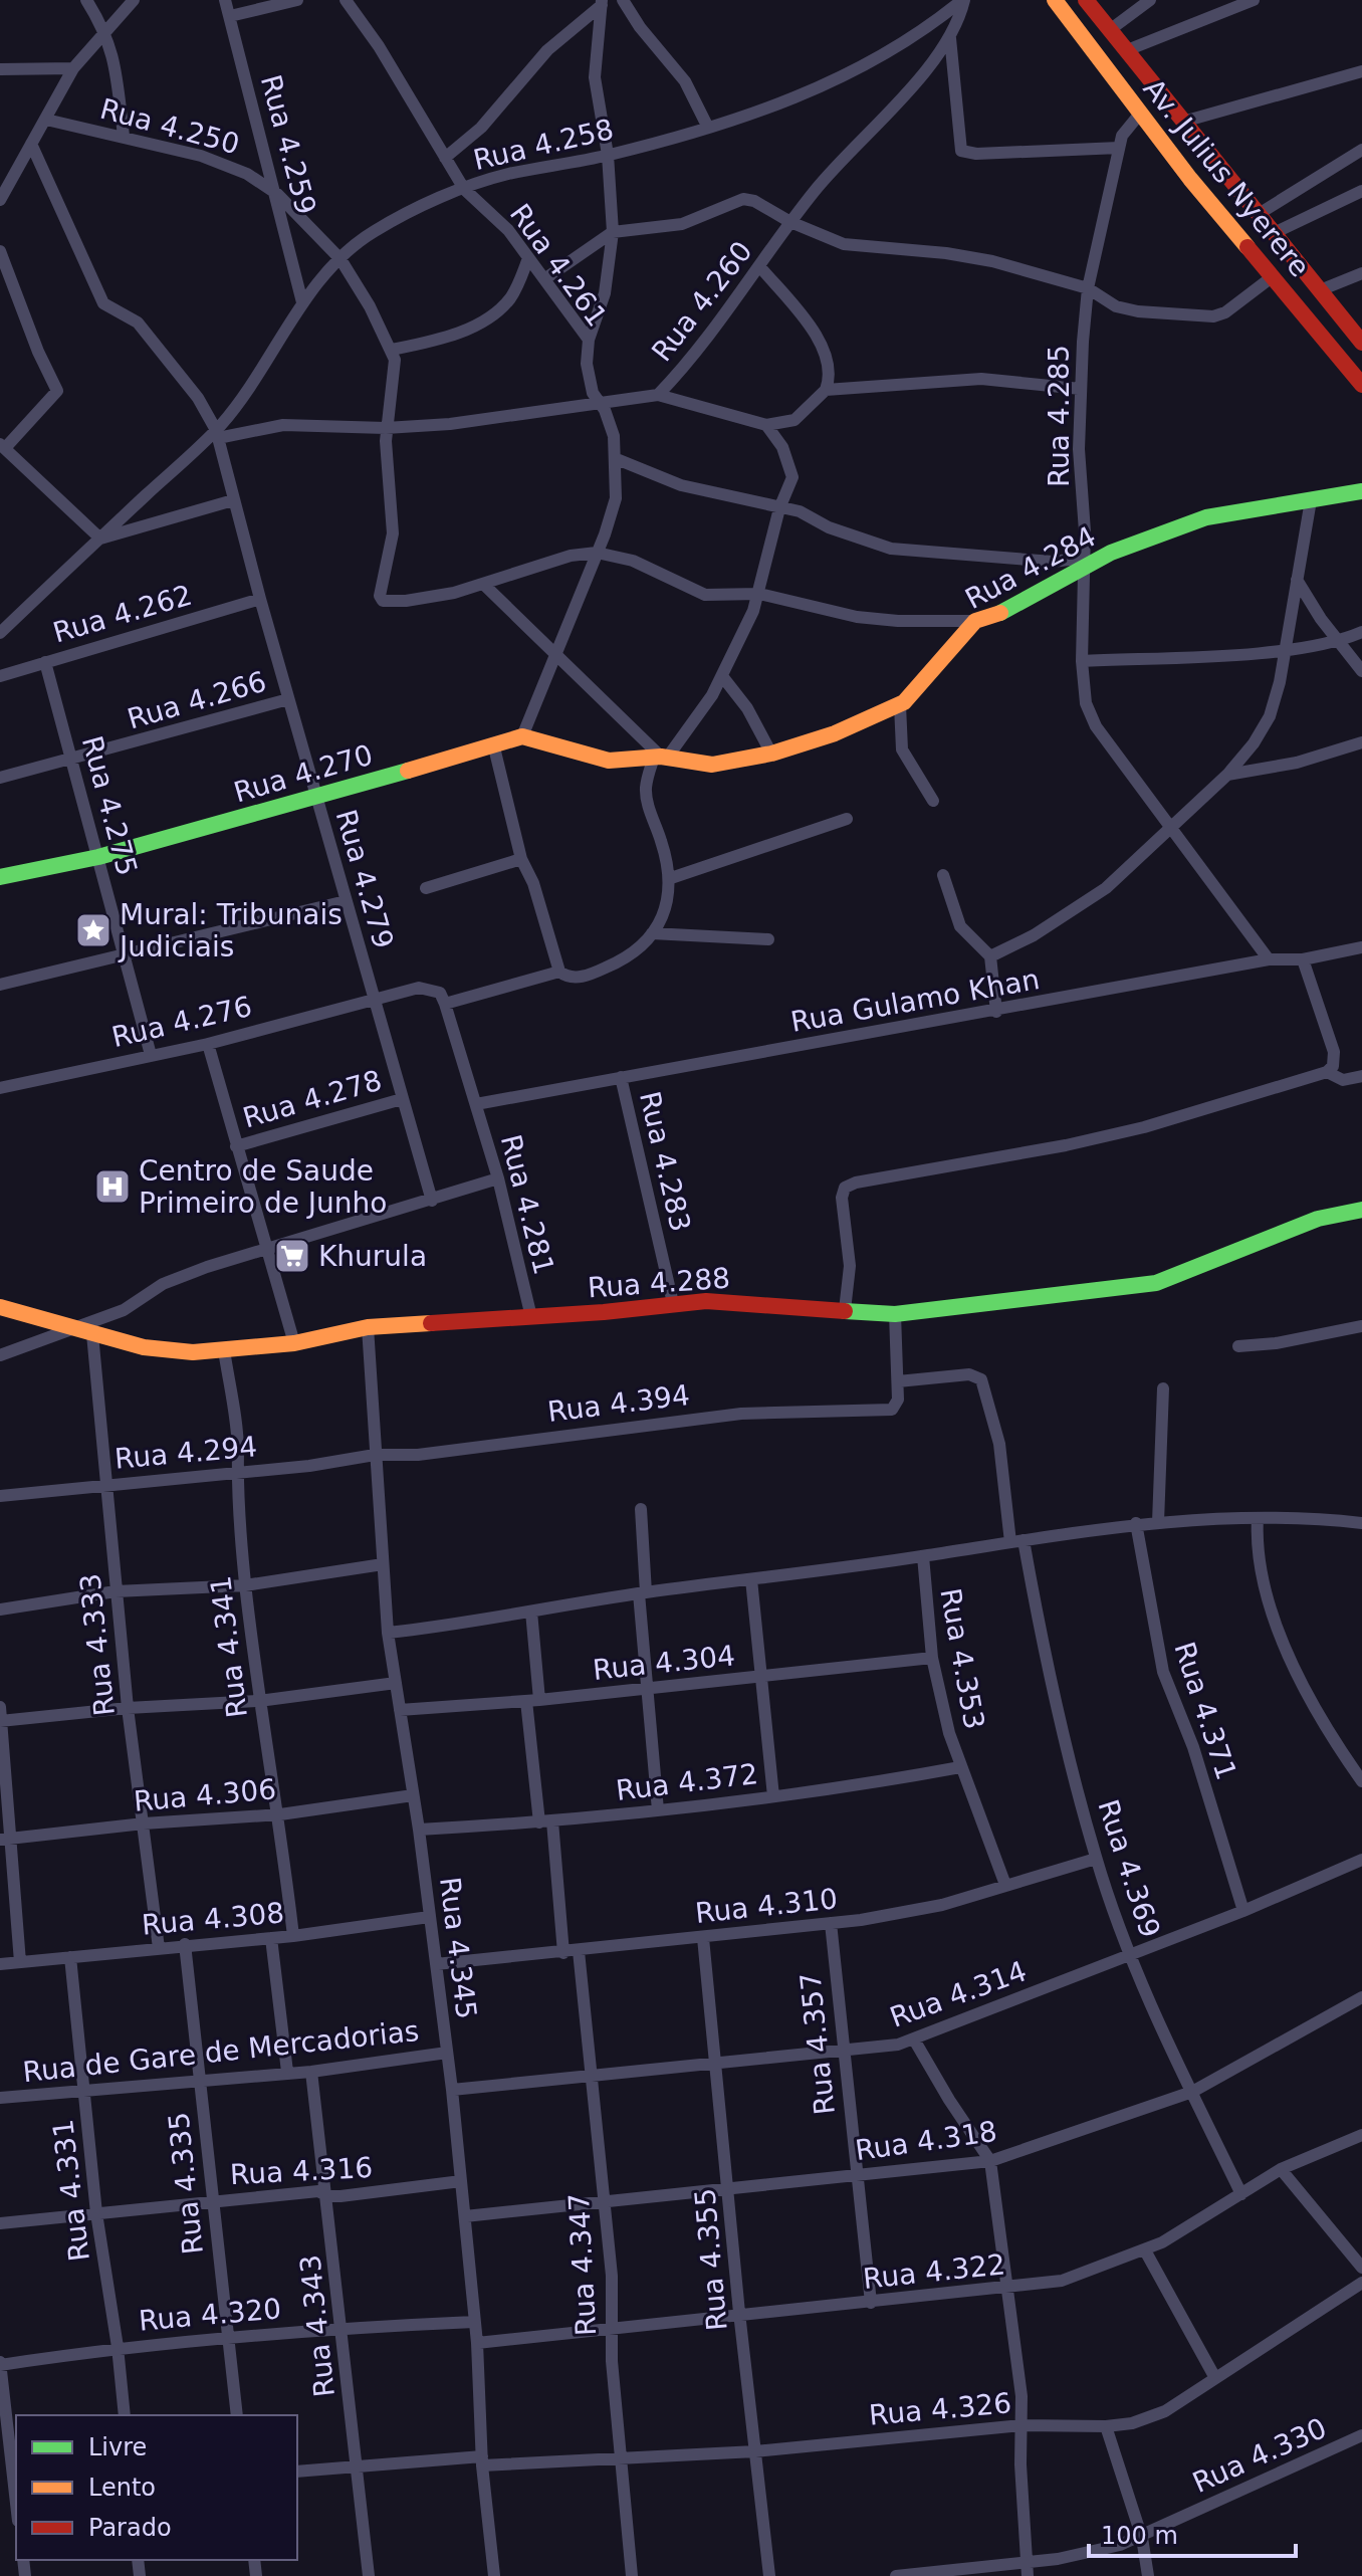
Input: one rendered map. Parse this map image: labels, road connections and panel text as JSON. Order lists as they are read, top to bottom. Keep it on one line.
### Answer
{"streets":{"street":["Rua 4.250","Rua 4.259","Rua 4.258","Av. Julius Nyerere","Rua 4.261","Rua 4.260","Rua 4.285","Rua 4.284","Rua 4.262","Rua 4.266","Rua 4.270","Rua 4.275","Rua 4.279","Rua Gulamo Khan","Rua 4.276","Rua 4.278","Rua 4.283","Rua 4.281","Rua 4.288","Rua 4.394","Rua 4.294","Rua 4.333","Rua 4.341","Rua 4.353","Rua 4.304","Rua 4.371","Rua 4.372","Rua 4.306","Rua 4.369","Rua 4.310","Rua 4.308","Rua 4.345","Rua 4.314","Rua 4.357","Rua de Gare de Mercadorias","Rua 4.318","Rua 4.316","Rua 4.335","Rua 4.331","Rua 4.355","Rua 4.347","Rua 4.322","Rua 4.320","Rua 4.343","Rua 4.326","Rua 4.330"]},"crossings":[["Rua 4.250","Rua 4.259"],["Rua 4.250","Rua 4.258"],["Rua 4.250","Rua 4.261"],["Rua 4.259","Rua 4.258"],["Rua 4.258","Rua 4.261"],["Rua 4.258","Rua 4.260"],["Rua 4.258","Rua 4.279"],["Av. Julius Nyerere","Rua 4.285"],["Rua 4.261","Rua 4.260"],["Rua 4.261","Rua 4.284"],["Rua 4.261","Rua 4.270"],["Rua 4.260","Rua 4.279"],["Rua 4.285","Rua 4.284"],["Rua 4.285","Rua Gulamo Khan"],["Rua 4.284","Rua 4.270"],["Rua 4.262","Rua 4.275"],["Rua 4.262","Rua 4.279"],["Rua 4.266","Rua 4.275"],["Rua 4.266","Rua 4.279"],["Rua 4.270","Rua 4.275"],["Rua 4.270","Rua 4.279"],["Rua 4.275","Rua 4.276"],["Rua 4.279","Rua 4.276"],["Rua 4.279","Rua 4.278"],["Rua Gulamo Khan","Rua 4.283"],["Rua Gulamo Khan","Rua 4.281"],["Rua 4.276","Rua 4.281"],["Rua 4.283","Rua 4.288"],["Rua 4.281","Rua 4.288"],["Rua 4.288","Rua 4.333"],["Rua 4.288","Rua 4.341"],["Rua 4.288","Rua 4.345"],["Rua 4.394","Rua 4.294"],["Rua 4.394","Rua 4.369"],["Rua 4.394","Rua 4.345"],["Rua 4.294","Rua 4.333"],["Rua 4.294","Rua 4.341"],["Rua 4.294","Rua 4.345"],["Rua 4.333","Rua 4.306"],["Rua 4.333","Rua 4.308"],["Rua 4.341","Rua 4.306"],["Rua 4.341","Rua 4.308"],["Rua 4.353","Rua 4.304"],["Rua 4.353","Rua 4.372"],["Rua 4.353","Rua 4.310"],["Rua 4.304","Rua 4.345"],["Rua 4.371","Rua 4.314"],["Rua 4.372","Rua 4.345"],["Rua 4.306","Rua 4.345"],["Rua 4.369","Rua 4.310"],["Rua 4.369","Rua 4.314"],["Rua 4.369","Rua 4.318"],["Rua 4.369","Rua 4.322"],["Rua 4.310","Rua 4.345"],["Rua 4.310","Rua 4.357"],["Rua 4.310","Rua 4.355"],["Rua 4.310","Rua 4.347"],["Rua 4.308","Rua 4.345"],["Rua 4.308","Rua 4.335"],["Rua 4.308","Rua 4.331"],["Rua 4.345","Rua 4.314"],["Rua 4.345","Rua de Gare de Mercadorias"],["Rua 4.345","Rua 4.318"],["Rua 4.345","Rua 4.316"],["Rua 4.345","Rua 4.322"],["Rua 4.345","Rua 4.320"],["Rua 4.345","Rua 4.326"],["Rua 4.314","Rua 4.357"],["Rua 4.314","Rua 4.355"],["Rua 4.314","Rua 4.347"],["Rua 4.357","Rua 4.318"],["Rua 4.357","Rua 4.322"],["Rua de Gare de Mercadorias","Rua 4.335"],["Rua de Gare de Mercadorias","Rua 4.331"],["Rua de Gare de Mercadorias","Rua 4.343"],["Rua 4.318","Rua 4.355"],["Rua 4.318","Rua 4.347"],["Rua 4.316","Rua 4.335"],["Rua 4.316","Rua 4.331"],["Rua 4.316","Rua 4.343"],["Rua 4.335","Rua 4.320"],["Rua 4.331","Rua 4.320"],["Rua 4.355","Rua 4.322"],["Rua 4.355","Rua 4.326"],["Rua 4.347","Rua 4.322"],["Rua 4.347","Rua 4.326"],["Rua 4.320","Rua 4.343"],["Rua 4.343","Rua 4.326"]],"places":{"place":["Mural: Tribunais Judiciais"],"hospital":["Centro de Saude Primeiro de Junho"],"supermarket":["Khurula"]},"legend":["Livre","Lento","Parado"],"scale_bar":"100 m"}
